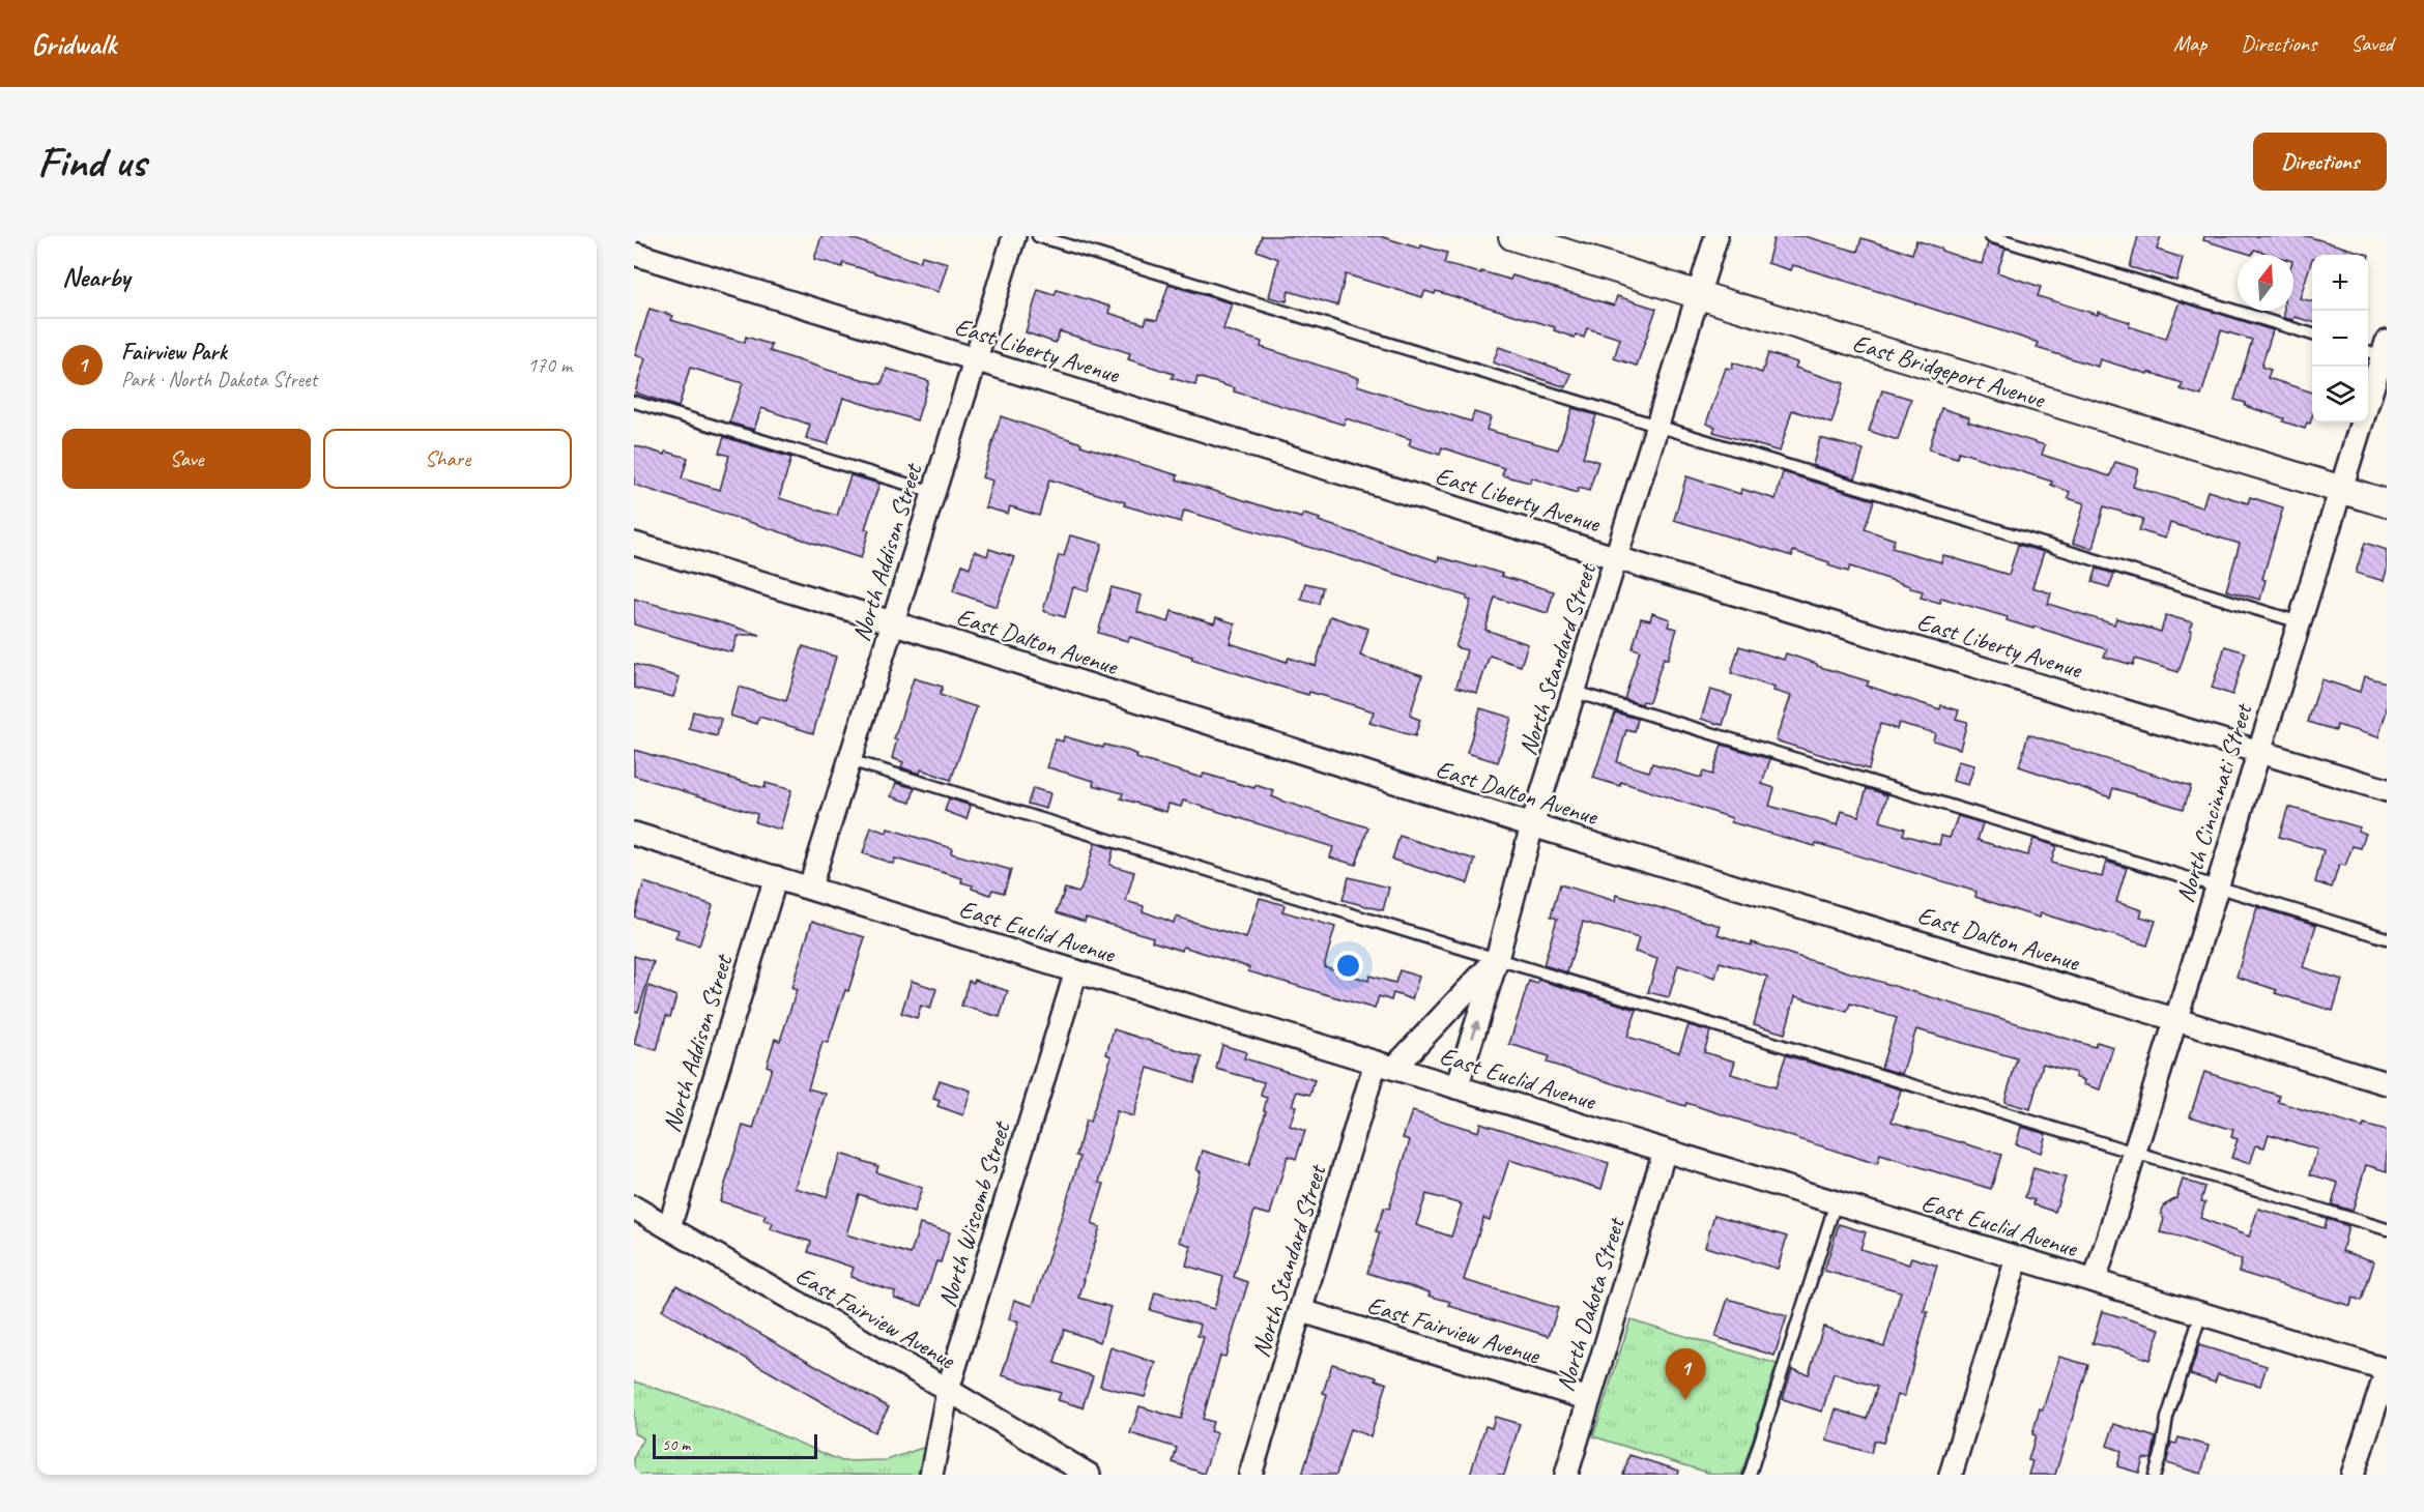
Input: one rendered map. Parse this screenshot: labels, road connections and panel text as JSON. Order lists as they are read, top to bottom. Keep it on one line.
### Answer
{"streets":{"street":["East Liberty Avenue","East Bridgeport Avenue","North Addison Street","East Dalton Avenue","North Standard Street","North Cincinnati Street","East Euclid Avenue","North Wiscomb Street","North Dakota Street","East Fairview Avenue"]},"crossings":[["East Liberty Avenue","North Addison Street"],["East Liberty Avenue","North Standard Street"],["East Liberty Avenue","North Cincinnati Street"],["East Bridgeport Avenue","North Standard Street"],["East Bridgeport Avenue","North Cincinnati Street"],["North Addison Street","East Dalton Avenue"],["North Addison Street","East Euclid Avenue"],["North Addison Street","East Fairview Avenue"],["East Dalton Avenue","North Standard Street"],["East Dalton Avenue","North Cincinnati Street"],["North Standard Street","East Euclid Avenue"],["North Standard Street","East Fairview Avenue"],["North Cincinnati Street","East Euclid Avenue"],["East Euclid Avenue","North Wiscomb Street"],["East Euclid Avenue","North Dakota Street"],["North Wiscomb Street","East Fairview Avenue"],["North Dakota Street","East Fairview Avenue"]],"scale_bar":"50 m","north":"top","page":{"header":"Gridwalk","nav":["Map","Directions","Saved"],"buttons":["Directions",["Save","Share"]],"title":"Find us","heading":"Nearby","map_buttons":["+","−"],"list":[{"mark":"1","name":"Fairview Park","note":"Park · North Dakota Street","value":"170 m"}],"pins":"1","scale":"50 m"}}
